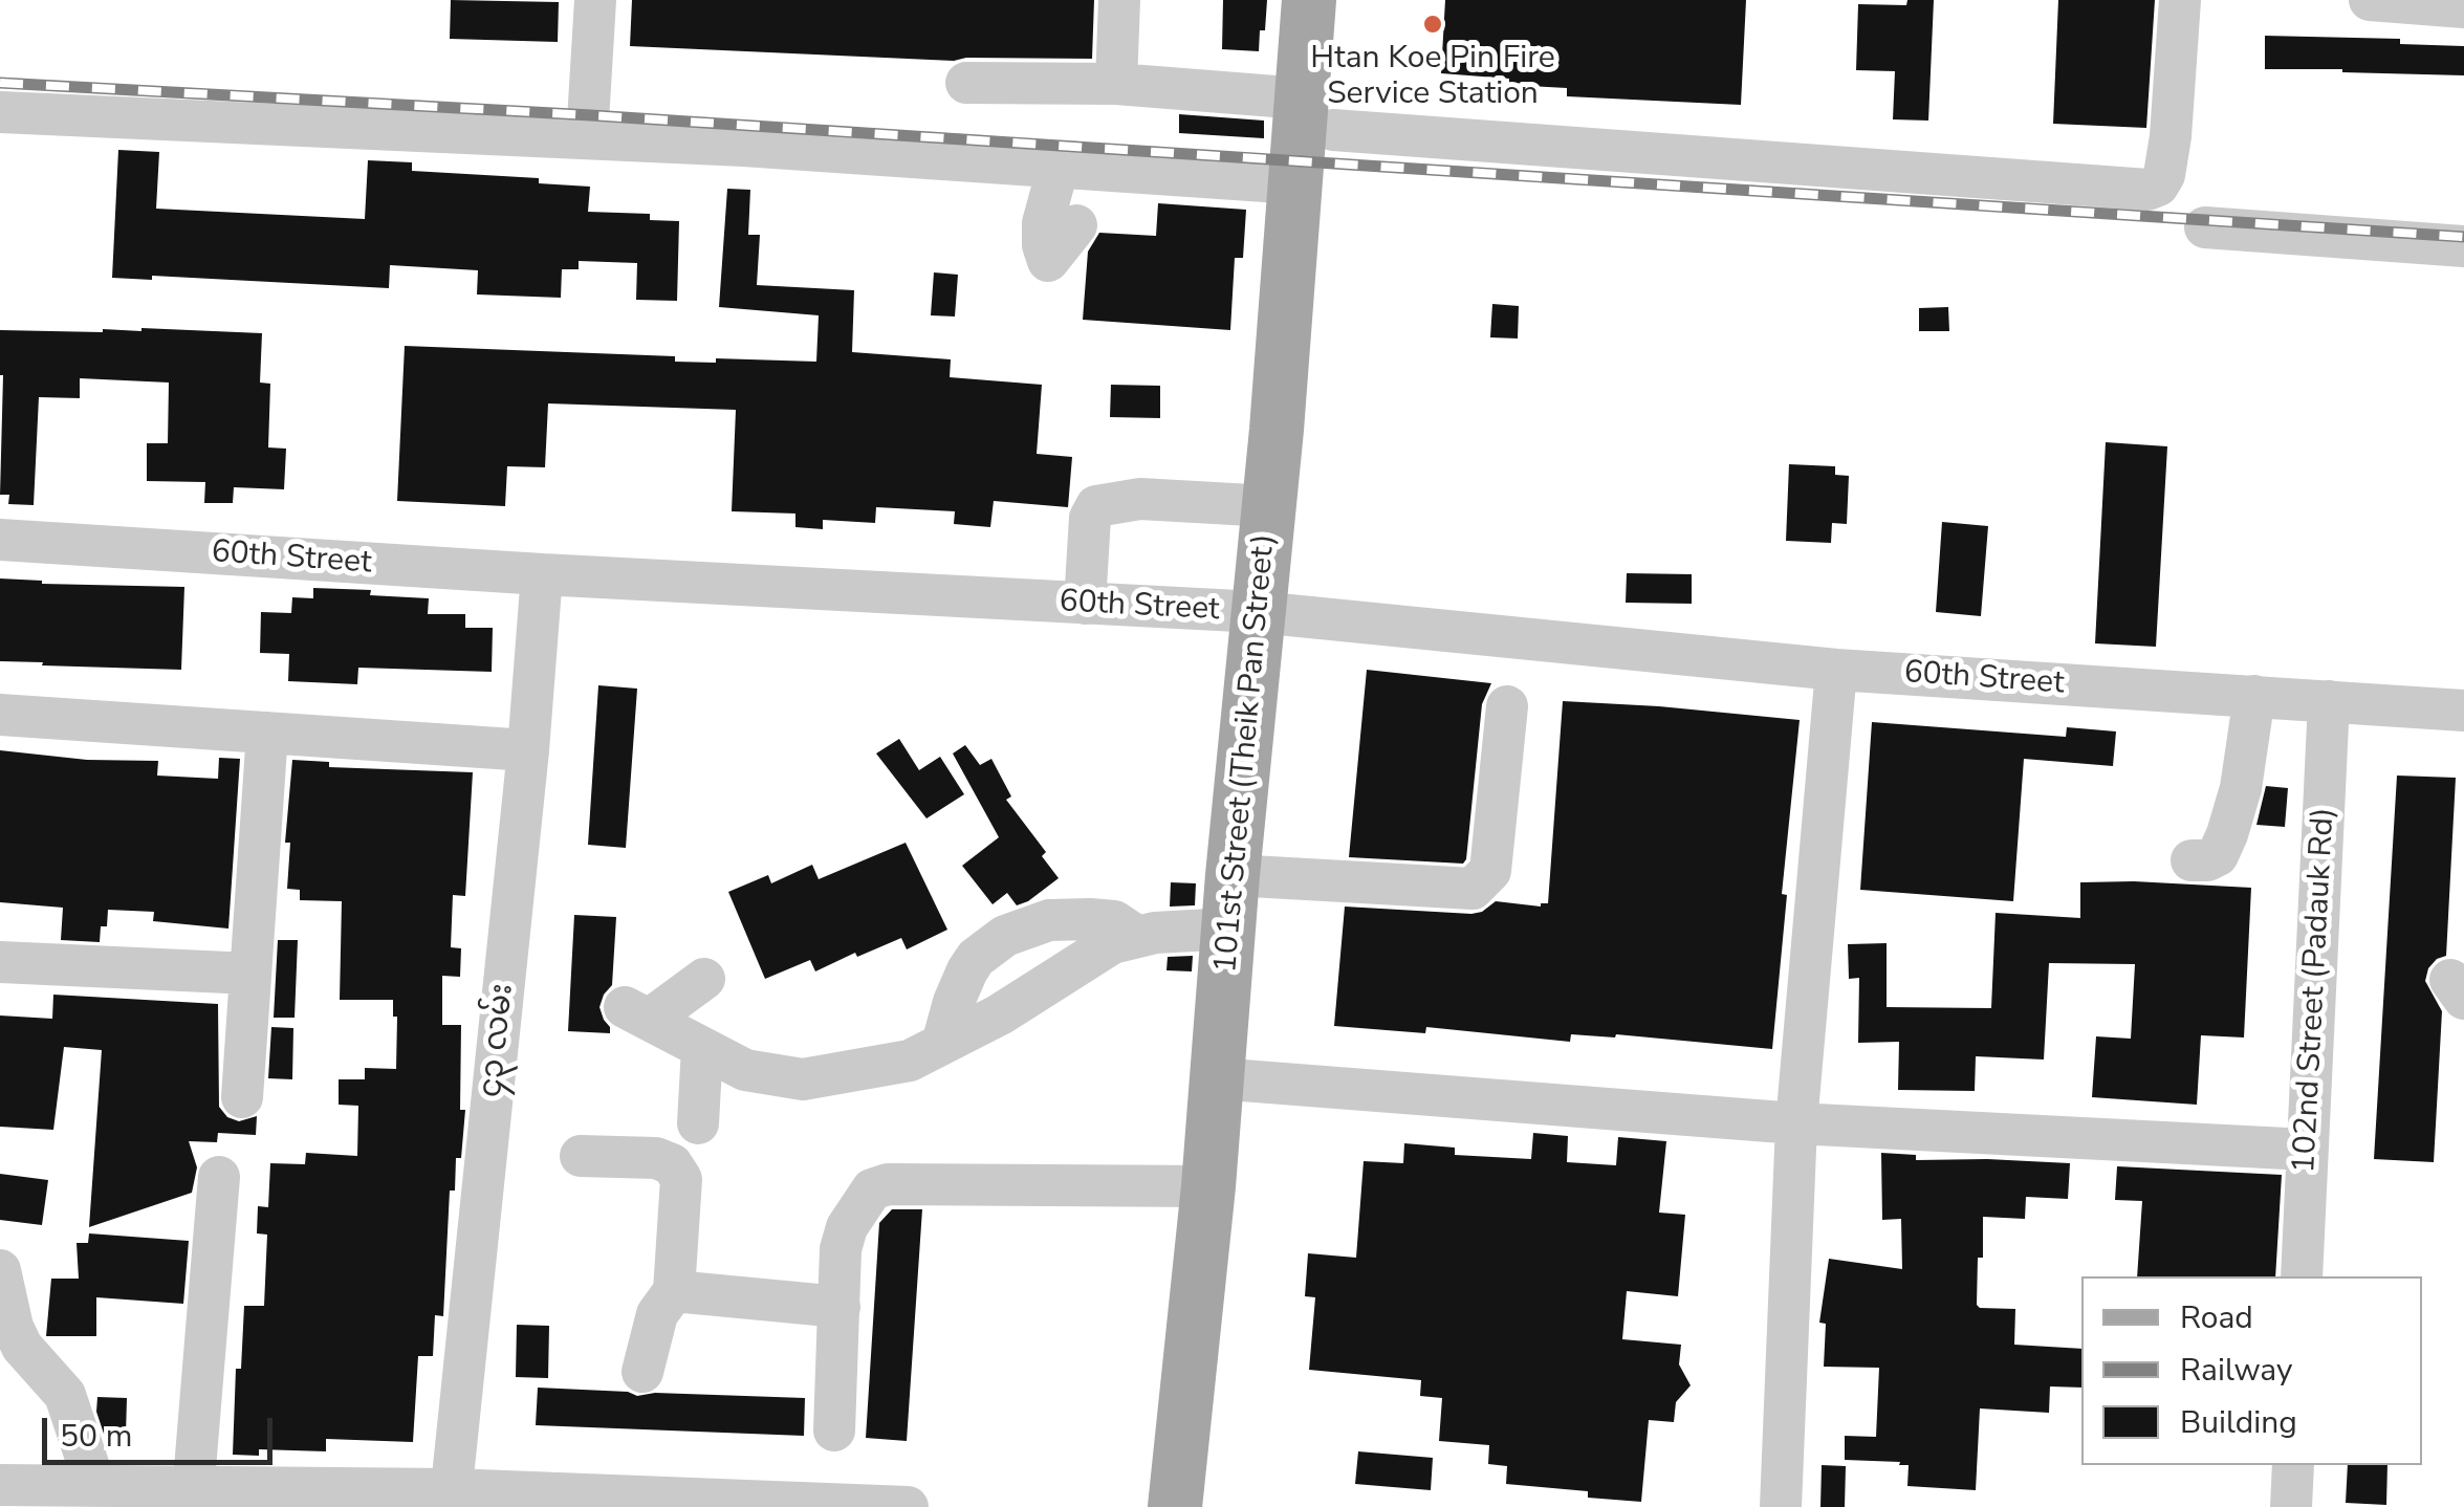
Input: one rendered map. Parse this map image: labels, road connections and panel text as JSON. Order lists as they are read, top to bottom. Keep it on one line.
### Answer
{"streets":{"main road":["101st Street (Theik Pan Street)"],"street":["60th Street","102nd Street (Padauk Rd)","၄၃ လမ်း"]},"crossings":[["60th Street","101st Street (Theik Pan Street)"],["60th Street","102nd Street (Padauk Rd)"],["60th Street","၄၃ လမ်း"]],"places":["Htan Koe Pin Fire Service Station"],"legend":["Road","Railway","Building"],"scale_bar":"50 m"}
